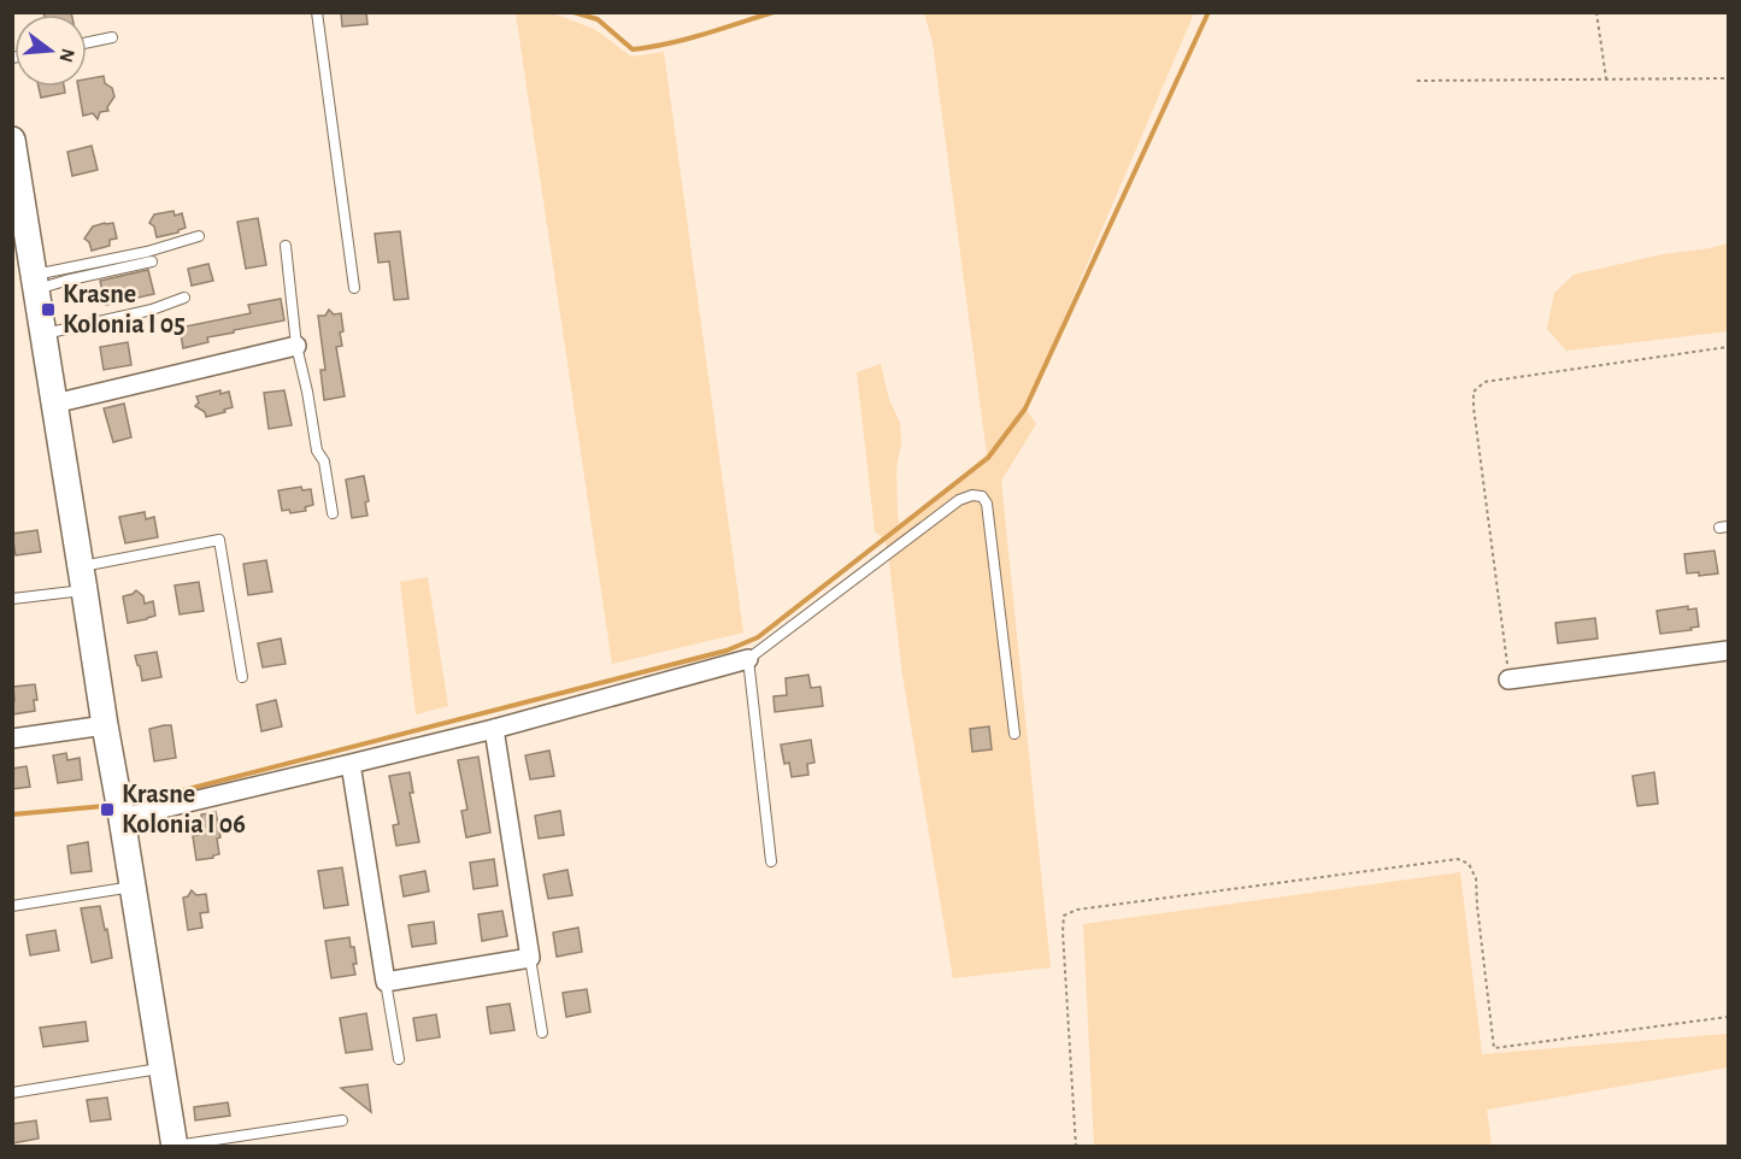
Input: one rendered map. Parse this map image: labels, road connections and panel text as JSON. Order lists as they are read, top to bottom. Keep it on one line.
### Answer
{"places":{"transit":["Krasne Kolonia I 05","Krasne Kolonia I 06"]},"north":"right"}
